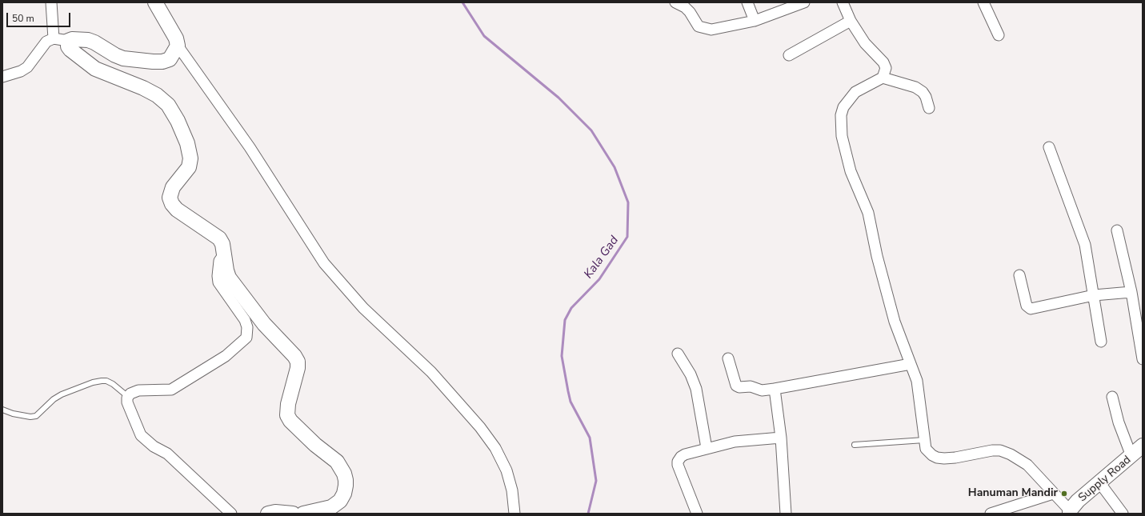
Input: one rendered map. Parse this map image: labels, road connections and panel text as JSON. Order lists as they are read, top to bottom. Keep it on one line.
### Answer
{"streets":{"street":["Supply Road"]},"water":["Kala Gad"],"places":["Hanuman Mandir"],"scale_bar":"50 m"}
